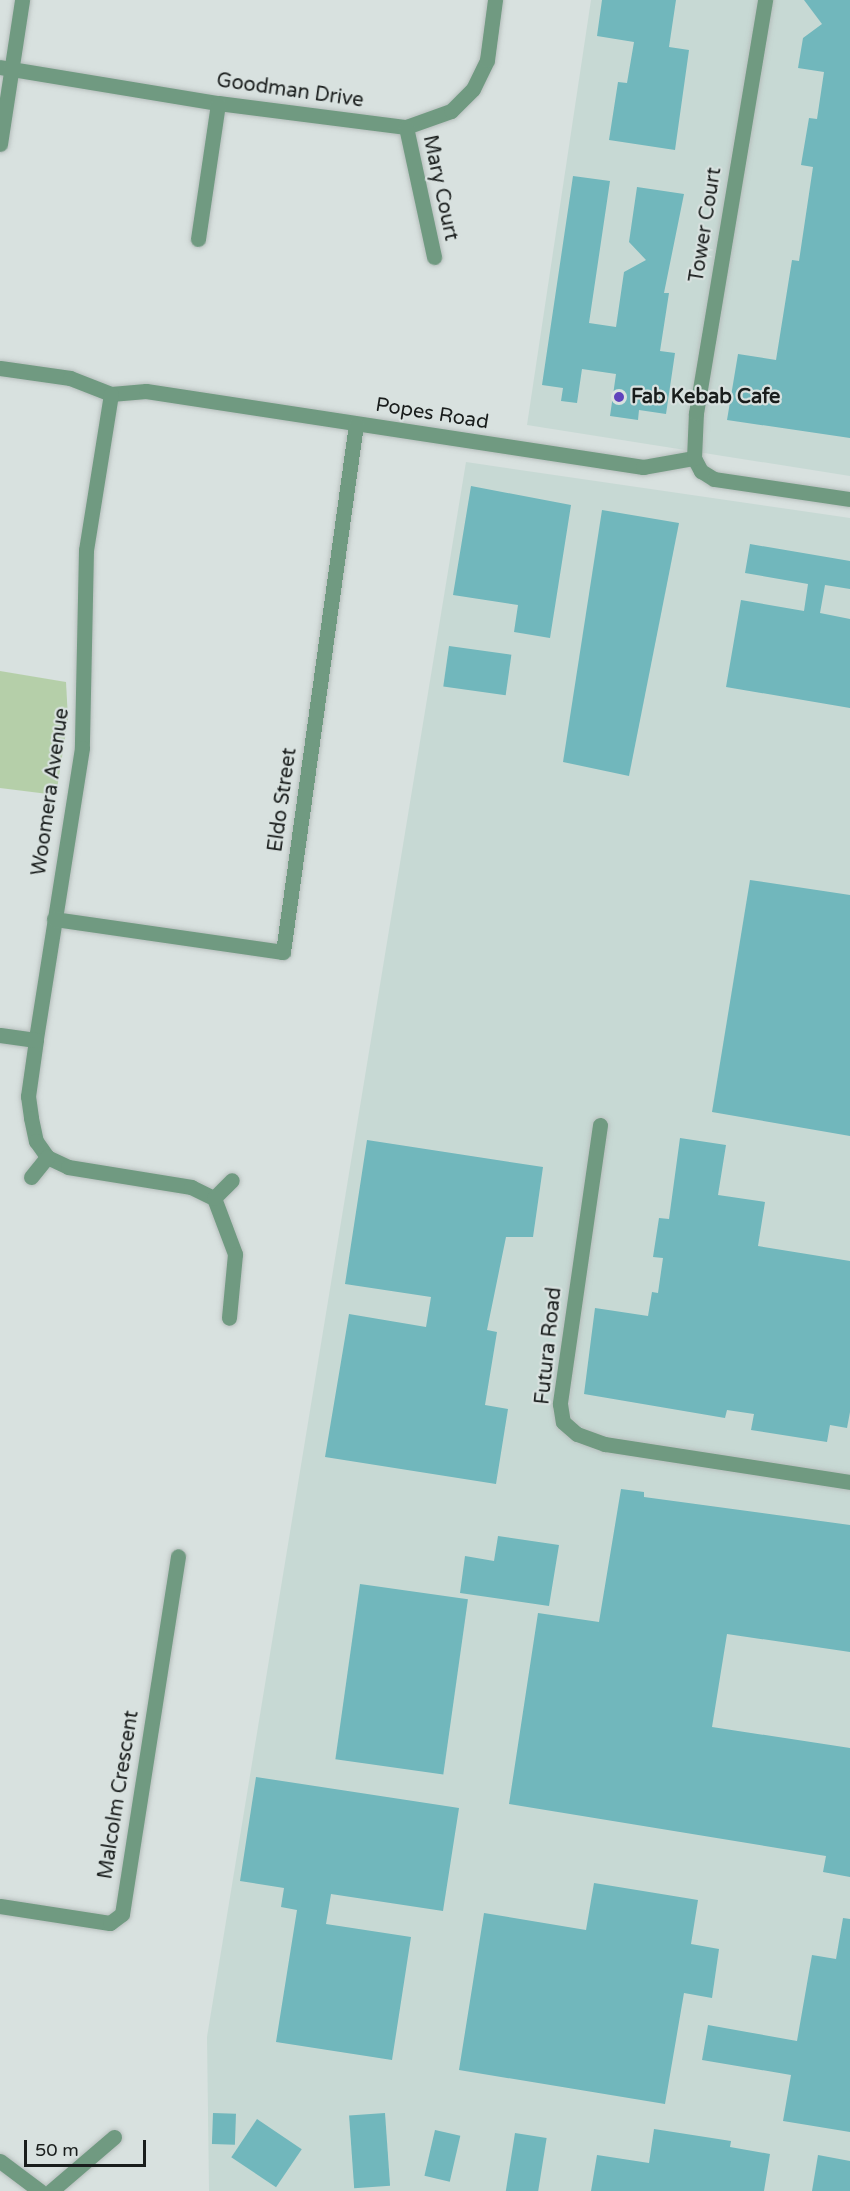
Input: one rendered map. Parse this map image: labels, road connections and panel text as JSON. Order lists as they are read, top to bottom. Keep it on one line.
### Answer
{"streets":{"street":["Goodman Drive","Mary Court","Tower Court","Popes Road","Woomera Avenue","Eldo Street","Futura Road","Malcolm Crescent"]},"crossings":[["Goodman Drive","Mary Court"],["Tower Court","Popes Road"],["Popes Road","Woomera Avenue"],["Popes Road","Eldo Street"],["Woomera Avenue","Eldo Street"]],"places":["Fab Kebab Cafe"],"scale_bar":"50 m"}
